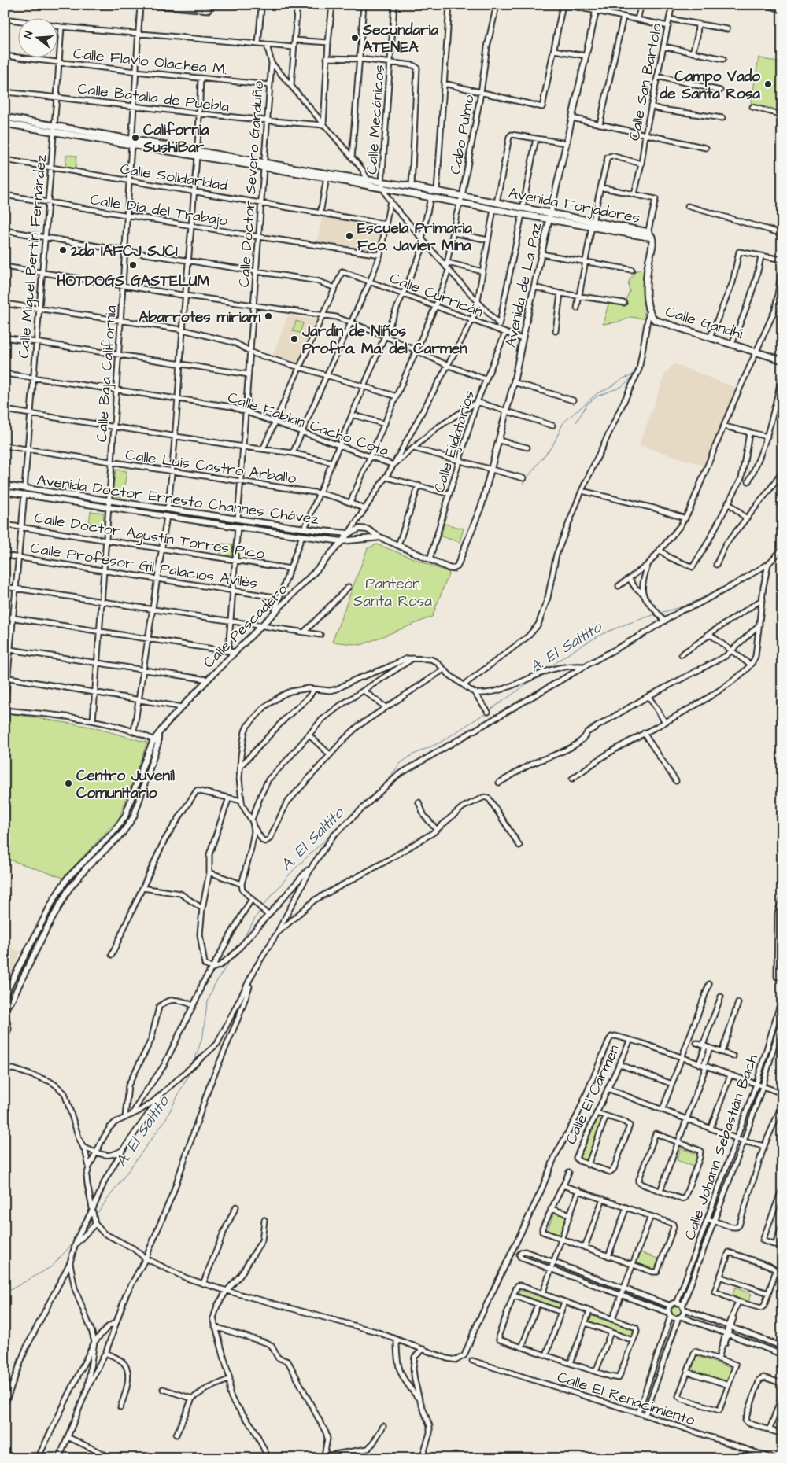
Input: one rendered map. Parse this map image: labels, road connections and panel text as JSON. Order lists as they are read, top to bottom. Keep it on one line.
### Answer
{"streets":{"main road":["Avenida Forjadores","Calle Gandhi"],"street":["Calle Flavio Olachea M.","Calle San Bartolo","Calle Batalla de Puebla","Calle Mecánicos","Cabo Pulmo","Calle Solidaridad","Calle Doctor Severo Garduño","Calle Día del Trabajo","Calle Miguel Bertín Fernández","Avenida de La Paz","Calle Curricán","Calle Baja California","Calle Fabian Cacho Cota","Calle Ejidatarios","Calle Luis Castro Arballo","Avenida Doctor Ernesto Channes Chávez","Calle Doctor Agustín Torres Pico","Calle Profesor Gil Palacios Avilés","Calle Pescadero","Calle El Carmen","Calle Johann Sebastián Bach","Calle El Renacimiento"]},"crossings":[["Calle Flavio Olachea M.","Calle Doctor Severo Garduño"],["Calle Flavio Olachea M.","Calle Miguel Bertín Fernández"],["Calle Flavio Olachea M.","Calle Baja California"],["Calle Batalla de Puebla","Calle Doctor Severo Garduño"],["Calle Batalla de Puebla","Calle Miguel Bertín Fernández"],["Calle Batalla de Puebla","Calle Baja California"],["Calle Mecánicos","Avenida Forjadores"],["Cabo Pulmo","Avenida Forjadores"],["Cabo Pulmo","Calle Curricán"],["Cabo Pulmo","Calle Fabian Cacho Cota"],["Cabo Pulmo","Calle Luis Castro Arballo"],["Calle Solidaridad","Calle Doctor Severo Garduño"],["Calle Solidaridad","Calle Miguel Bertín Fernández"],["Calle Solidaridad","Calle Baja California"],["Calle Doctor Severo Garduño","Avenida Forjadores"],["Calle Doctor Severo Garduño","Calle Día del Trabajo"],["Calle Doctor Severo Garduño","Calle Fabian Cacho Cota"],["Calle Doctor Severo Garduño","Calle Luis Castro Arballo"],["Calle Doctor Severo Garduño","Avenida Doctor Ernesto Channes Chávez"],["Avenida Forjadores","Calle Miguel Bertín Fernández"],["Avenida Forjadores","Avenida de La Paz"],["Avenida Forjadores","Calle Gandhi"],["Avenida Forjadores","Calle Baja California"],["Calle Día del Trabajo","Calle Miguel Bertín Fernández"],["Calle Día del Trabajo","Calle Baja California"],["Calle Miguel Bertín Fernández","Calle Fabian Cacho Cota"],["Calle Miguel Bertín Fernández","Calle Luis Castro Arballo"],["Calle Miguel Bertín Fernández","Avenida Doctor Ernesto Channes Chávez"],["Calle Miguel Bertín Fernández","Calle Doctor Agustín Torres Pico"],["Calle Miguel Bertín Fernández","Calle Profesor Gil Palacios Avilés"],["Avenida de La Paz","Calle Curricán"],["Avenida de La Paz","Avenida Doctor Ernesto Channes Chávez"],["Calle Curricán","Calle Ejidatarios"],["Calle Baja California","Calle Fabian Cacho Cota"],["Calle Baja California","Calle Luis Castro Arballo"],["Calle Baja California","Avenida Doctor Ernesto Channes Chávez"],["Calle Baja California","Calle Doctor Agustín Torres Pico"],["Calle Baja California","Calle Profesor Gil Palacios Avilés"],["Calle Ejidatarios","Avenida Doctor Ernesto Channes Chávez"],["Avenida Doctor Ernesto Channes Chávez","Calle Pescadero"]],"water":["A. El Saltito"],"parks":["Panteón Santa Rosa"],"places":["Secundaria ATENEA","Campo Vado de Santa Rosa","California SushiBar","Escuela Primaria Fco. Javier Mina","2da IAFCJ SJC1","HOTDOGS GASTELUM","Abarrotes miriam","Jardín de Niños Profra. Ma. del Carmen","Centro Juvenil Comunitario"],"north":"left"}
